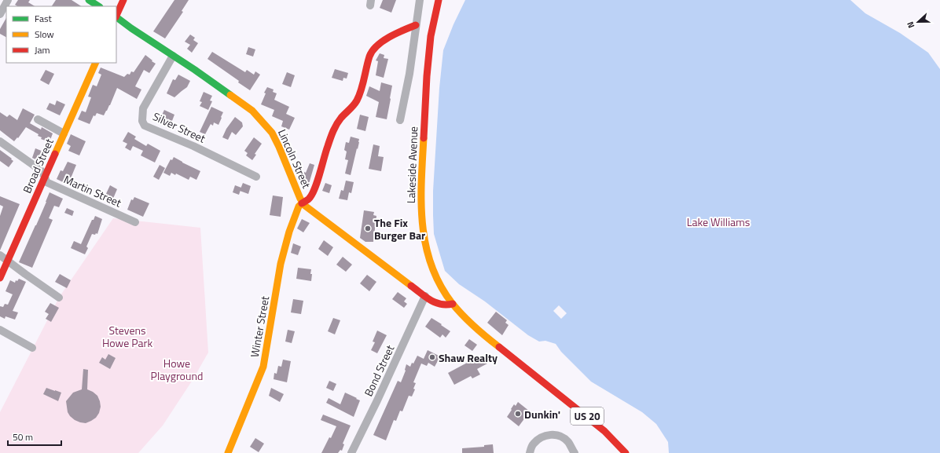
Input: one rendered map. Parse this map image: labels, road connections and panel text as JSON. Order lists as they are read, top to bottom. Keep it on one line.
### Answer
{"streets":{"main road":["Lincoln Street","Lakeside Avenue","Broad Street","Winter Street","US 20"],"street":["Silver Street","Martin Street","Bond Street"]},"crossings":[["Silver Street","Lincoln Street"],["Lincoln Street","Lakeside Avenue"],["Lincoln Street","Winter Street"],["Lincoln Street","Bond Street"],["Lakeside Avenue","Winter Street"],["Broad Street","Martin Street"]],"parks":["Lake Williams","Stevens Howe Park","Howe Playground"],"places":["The Fix Burger Bar","Shaw Realty","Dunkin'"],"legend":["Fast","Slow","Jam"],"scale_bar":"50 m","north":"left"}
